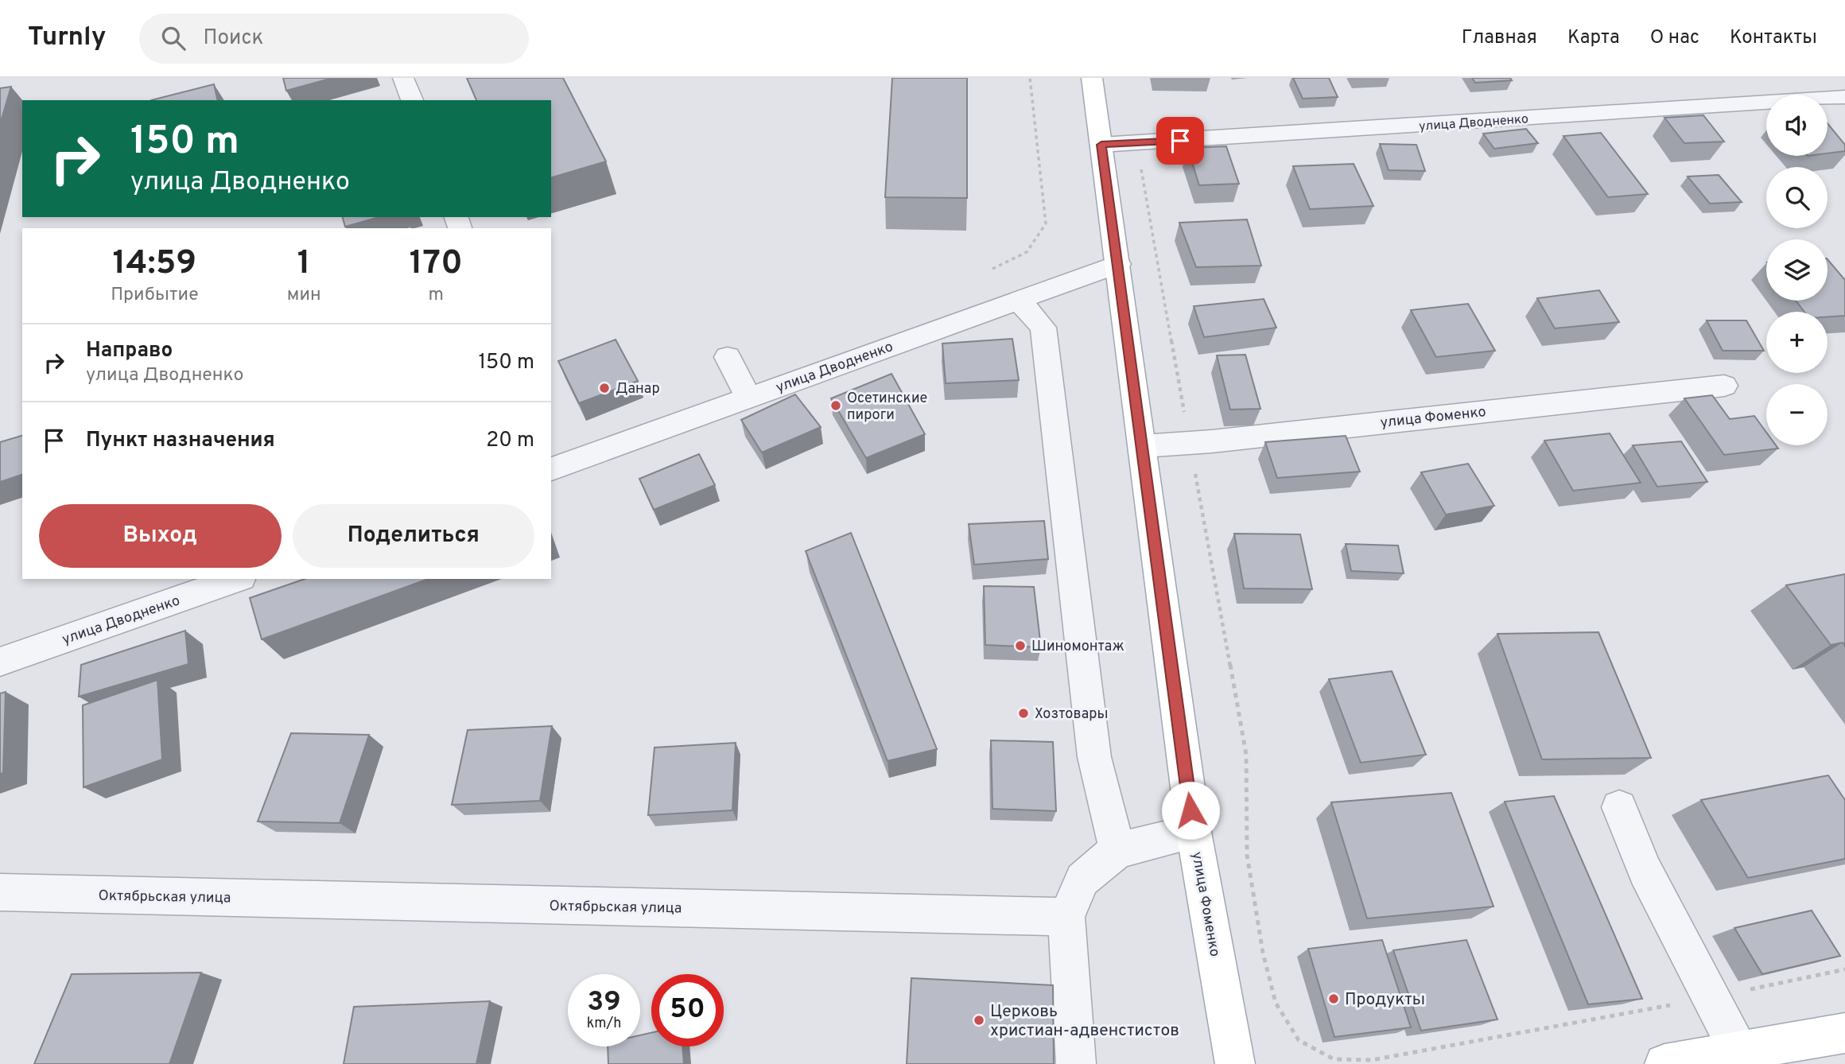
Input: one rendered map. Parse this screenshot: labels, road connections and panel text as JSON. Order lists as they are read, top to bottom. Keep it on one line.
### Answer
{"streets":{"main road":["улица Фоменко"],"street":["улица Дводненко","Октябрьская улица"]},"crossings":[["улица Дводненко","улица Фоменко"]],"places":["Данар","Осетинские пироги","Шиномонтаж","Хозтовары","Продукты","Церковь христиан-адвенстистов"],"page":{"header":"Turnly","search":"Поиск","nav":["Главная","Карта","О нас","Контакты"],"map_buttons":["+","−"],"turn":["150 m","улица Дводненко"],"eta":["14:59","Прибытие","1","мин","170","m"],"list":[{"name":"Направо","note":"улица Дводненко","value":"150 m"},{"name":"Пункт назначения","value":"20 m"}],"buttons":["Выход","Поделиться"],"speed":"39 km/h","limit":"50"}}
